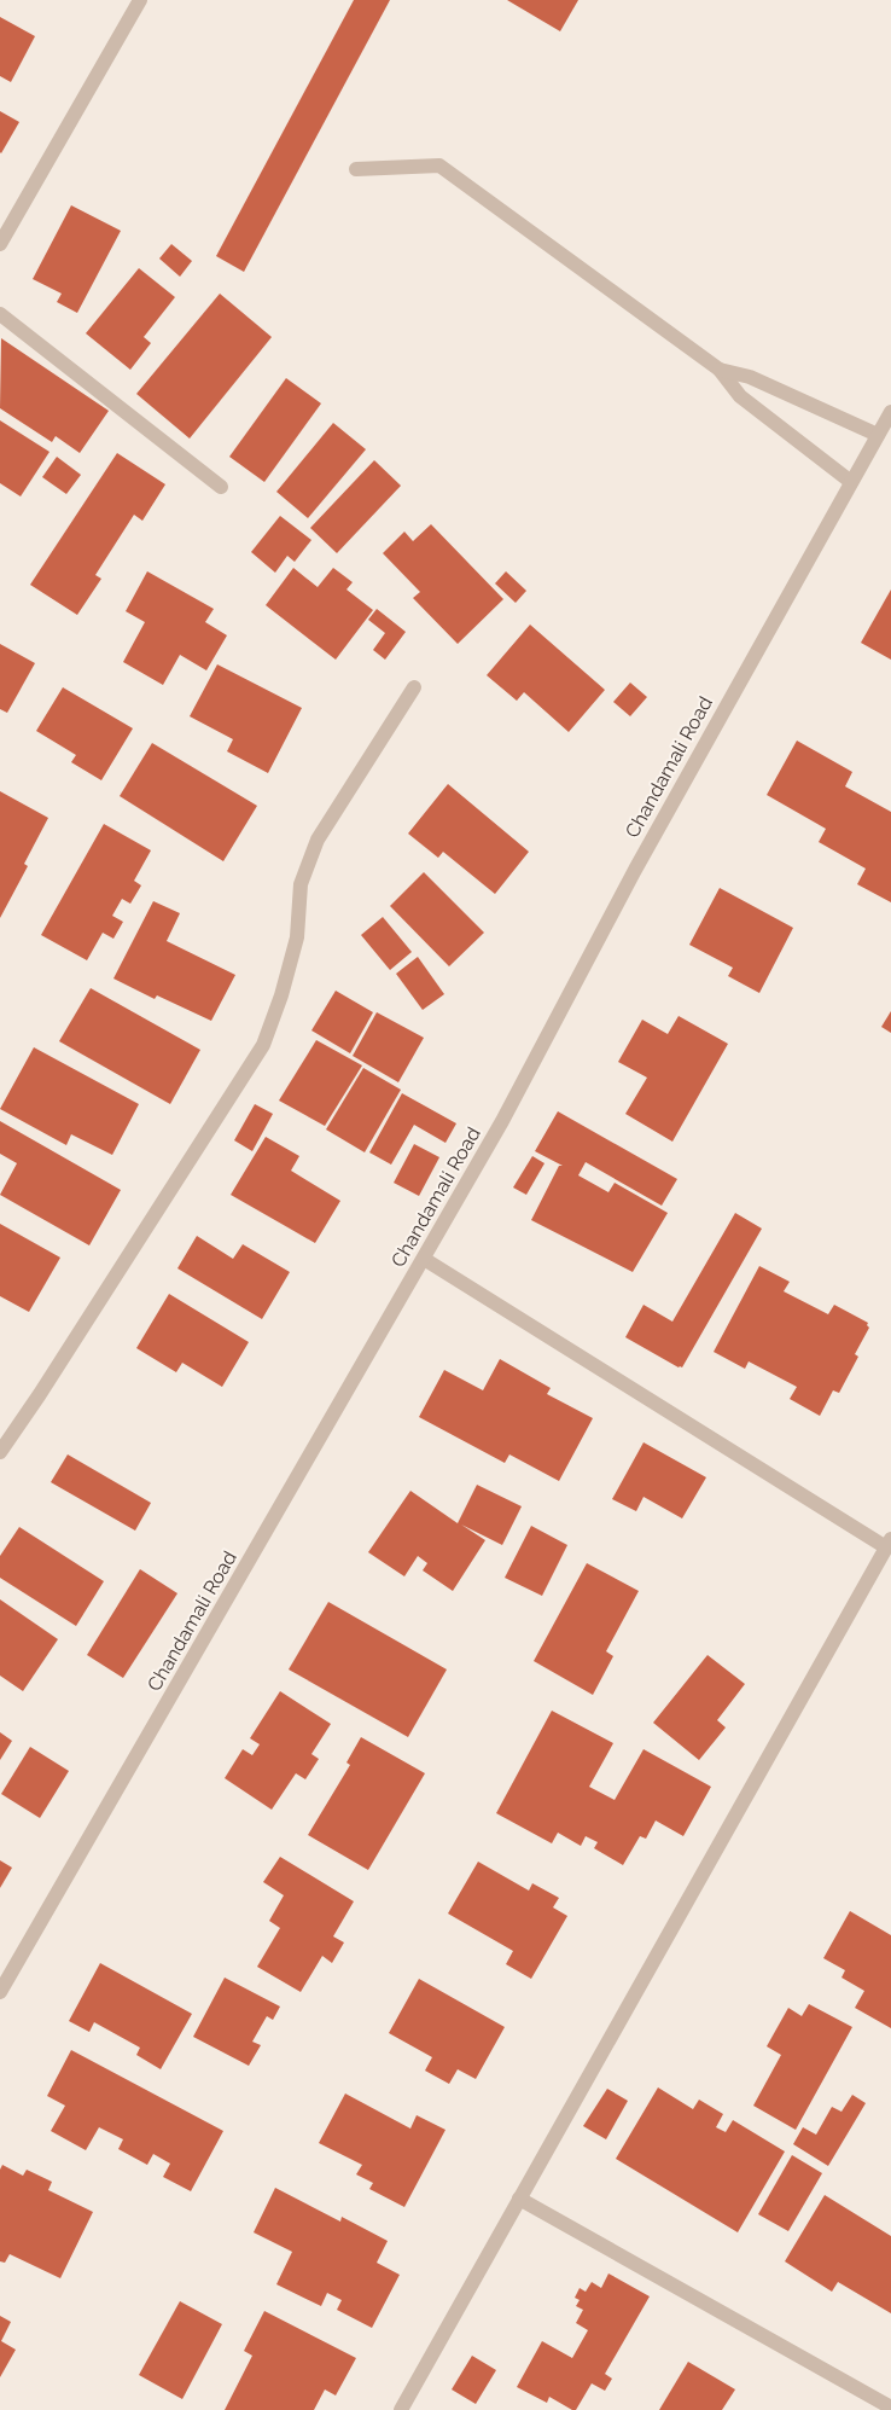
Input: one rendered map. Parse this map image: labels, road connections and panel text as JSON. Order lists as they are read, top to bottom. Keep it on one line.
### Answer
{"streets":{"street":["Chandamali Road"]}}
